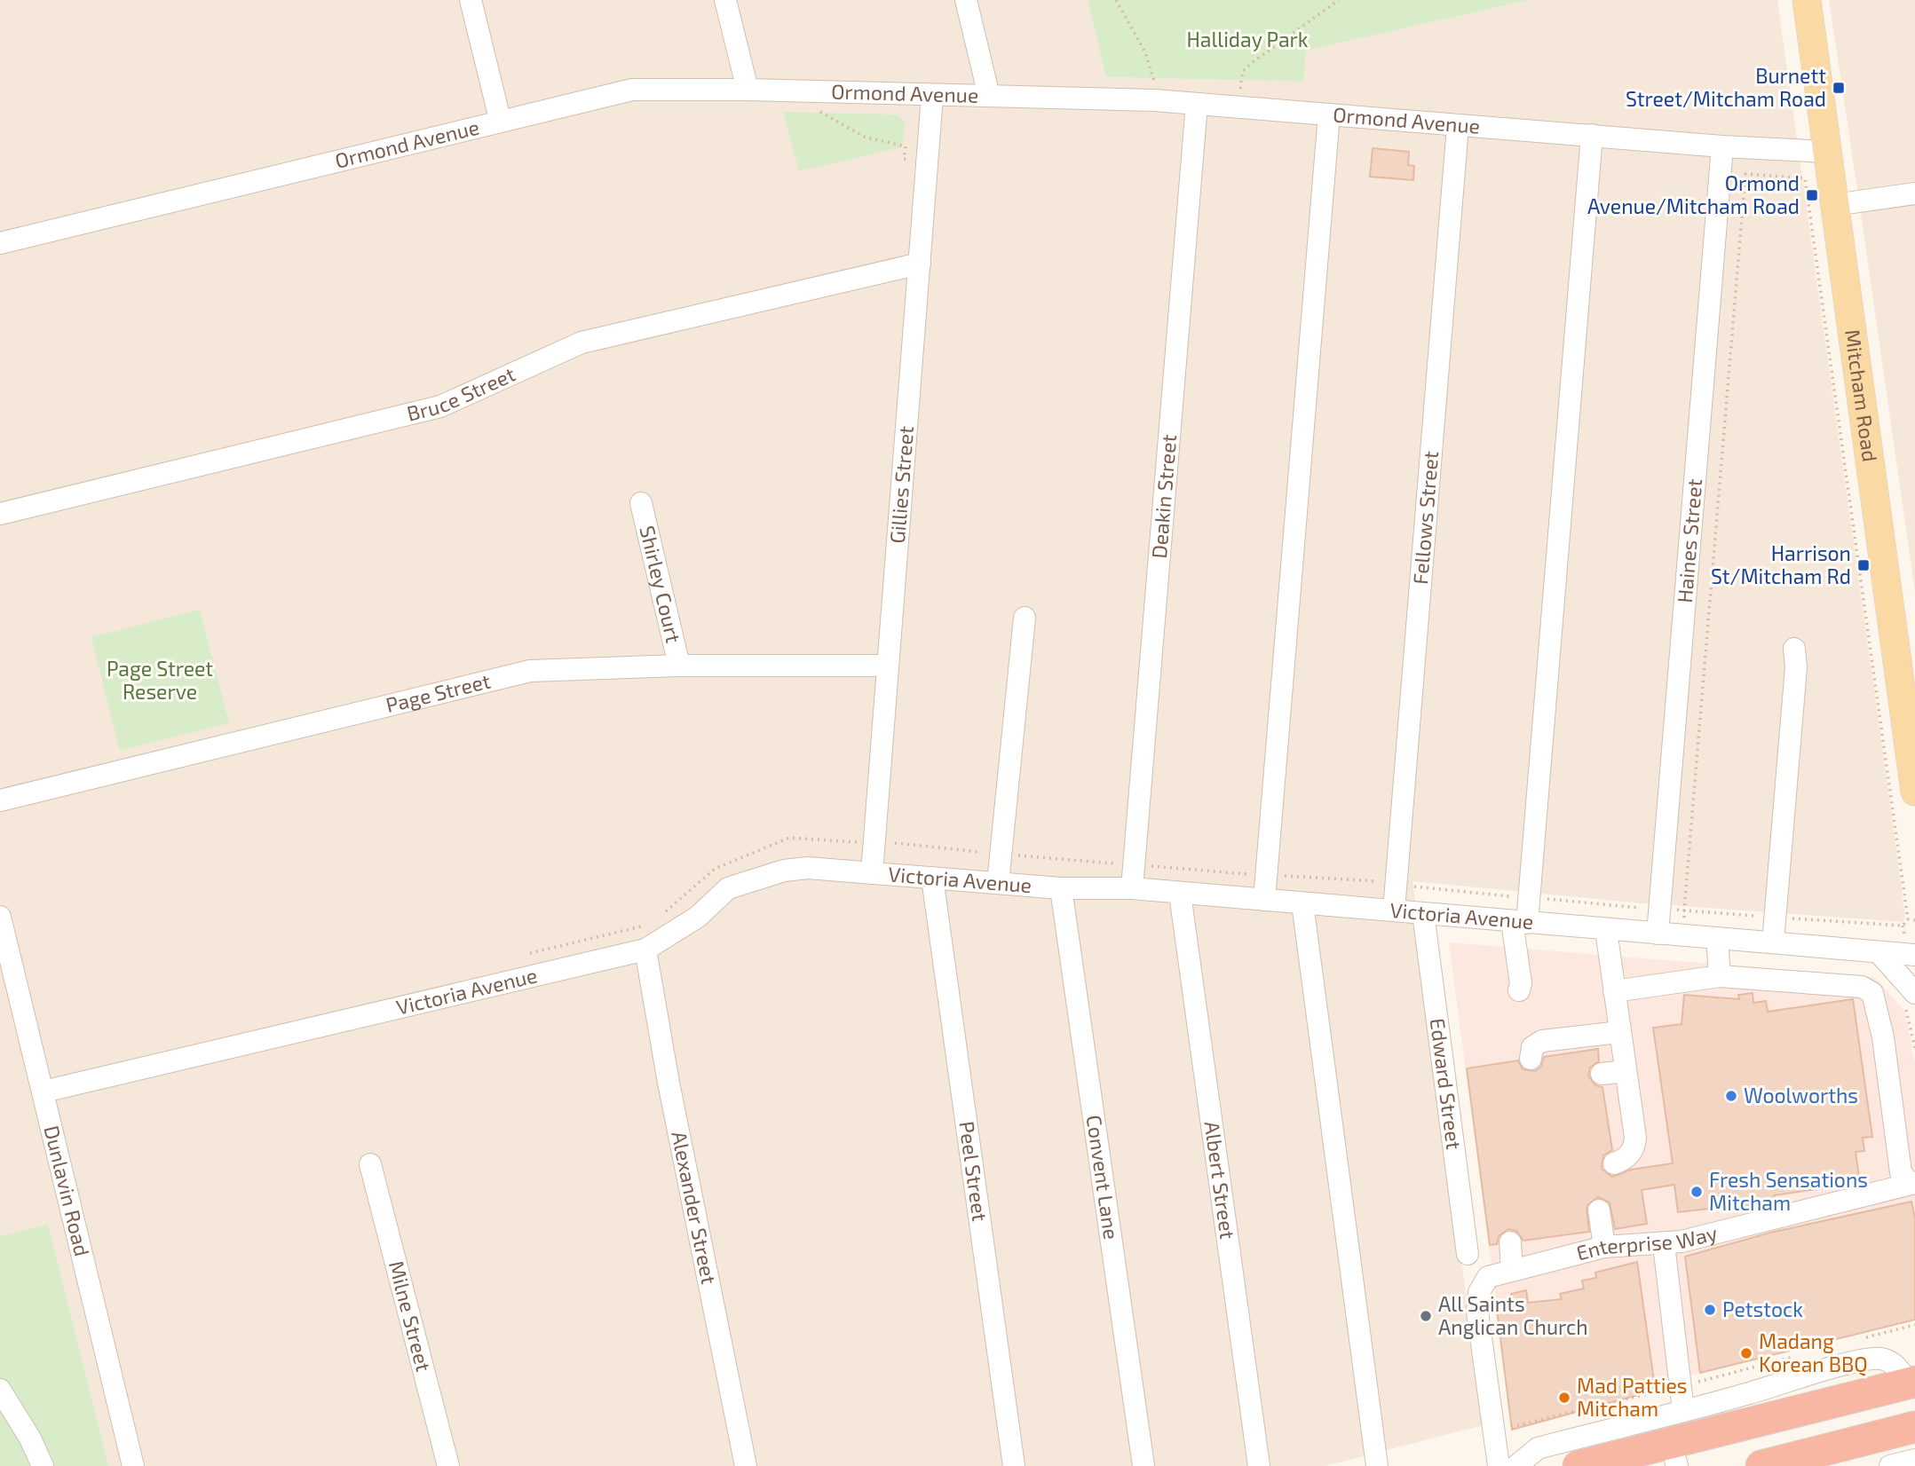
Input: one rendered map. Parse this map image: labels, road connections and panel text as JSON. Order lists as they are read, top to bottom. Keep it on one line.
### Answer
{"streets":{"main road":["Mitcham Road"],"street":["Ormond Avenue","Bruce Street","Gillies Street","Deakin Street","Fellows Street","Haines Street","Shirley Court","Page Street","Victoria Avenue","Edward Street","Peel Street","Convent Lane","Albert Street","Dunlavin Road","Alexander Street","Enterprise Way","Milne Street"]},"crossings":[["Ormond Avenue","Mitcham Road"],["Ormond Avenue","Gillies Street"],["Ormond Avenue","Deakin Street"],["Ormond Avenue","Fellows Street"],["Ormond Avenue","Haines Street"],["Bruce Street","Gillies Street"],["Gillies Street","Page Street"],["Gillies Street","Victoria Avenue"],["Deakin Street","Victoria Avenue"],["Fellows Street","Victoria Avenue"],["Haines Street","Victoria Avenue"],["Shirley Court","Page Street"],["Victoria Avenue","Edward Street"],["Victoria Avenue","Peel Street"],["Victoria Avenue","Convent Lane"],["Victoria Avenue","Albert Street"],["Victoria Avenue","Dunlavin Road"],["Victoria Avenue","Alexander Street"]],"parks":["Halliday Park","Page Street Reserve"],"places":{"transit":["Burnett Street/Mitcham Road","Ormond Avenue/Mitcham Road","Harrison St/Mitcham Rd"],"other":["Woolworths","Fresh Sensations Mitcham","Petstock","All Saints Anglican Church","Madang Korean BBQ","Mad Patties Mitcham"]}}
